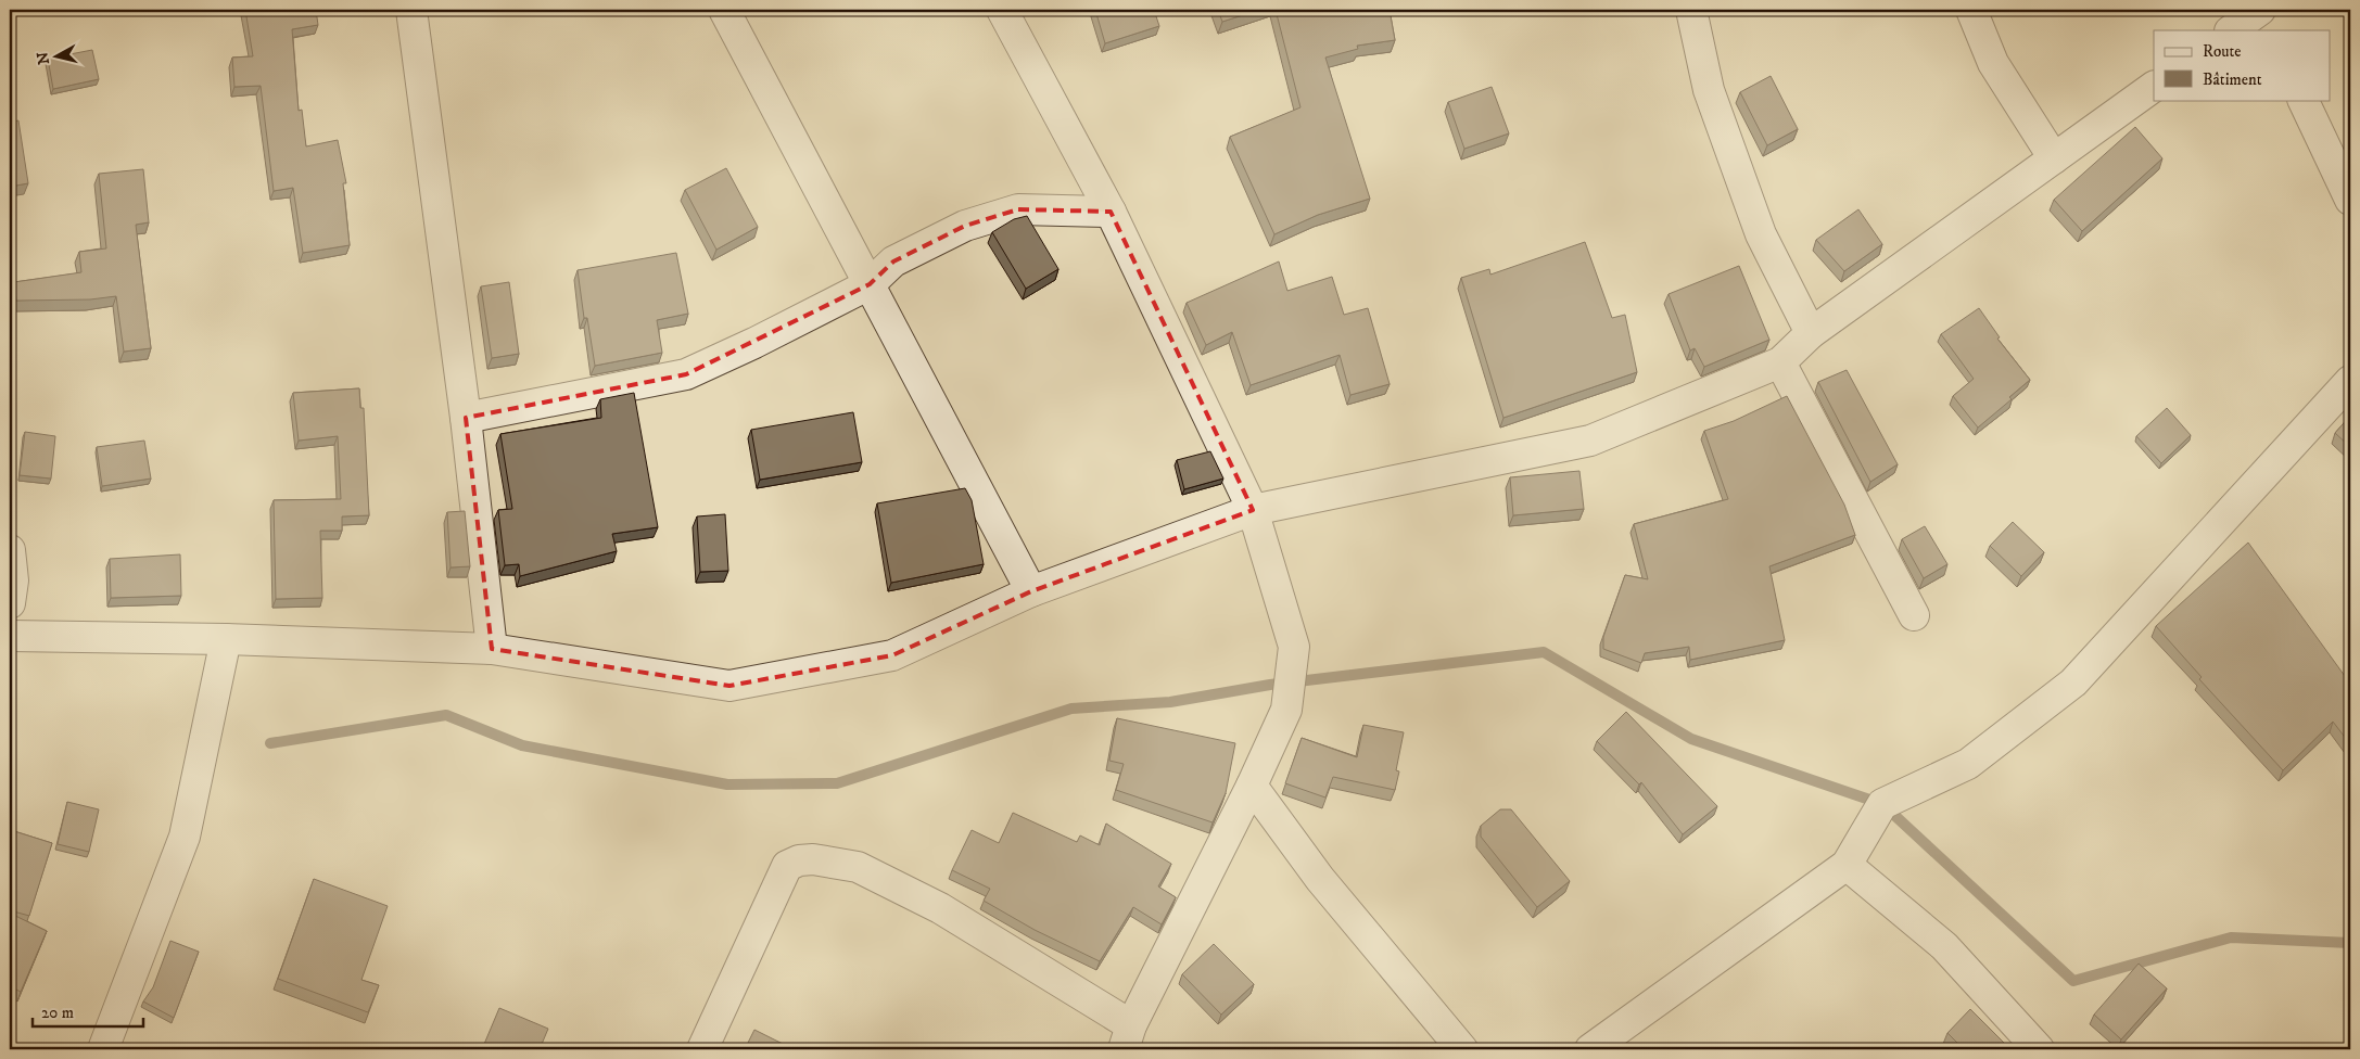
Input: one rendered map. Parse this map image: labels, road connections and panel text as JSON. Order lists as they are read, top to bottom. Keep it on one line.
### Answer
{"legend":["Route","Bâtiment"],"scale_bar":"20 m","north":"left"}
